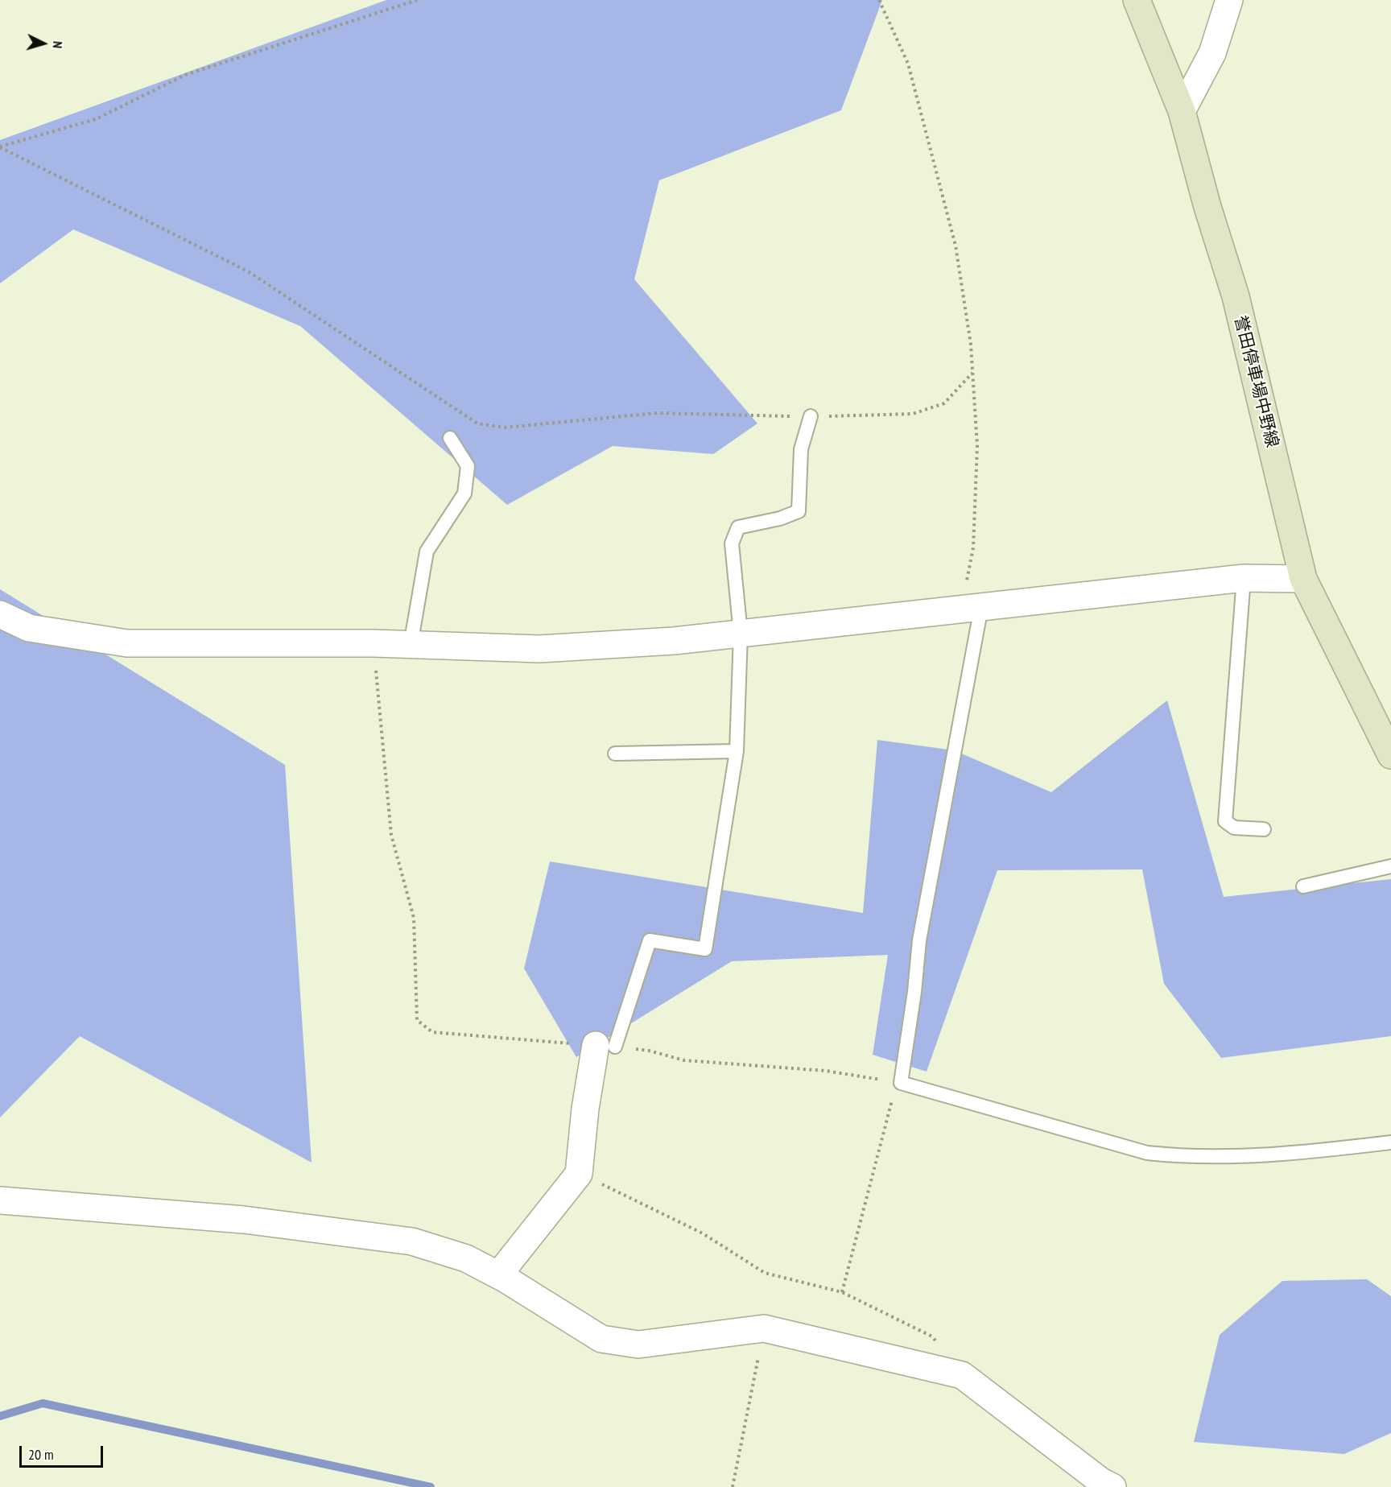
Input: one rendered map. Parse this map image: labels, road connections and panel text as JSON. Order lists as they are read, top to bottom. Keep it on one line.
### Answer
{"streets":{"main road":["誉田停車場中野線"]},"scale_bar":"20 m","north":"right"}
